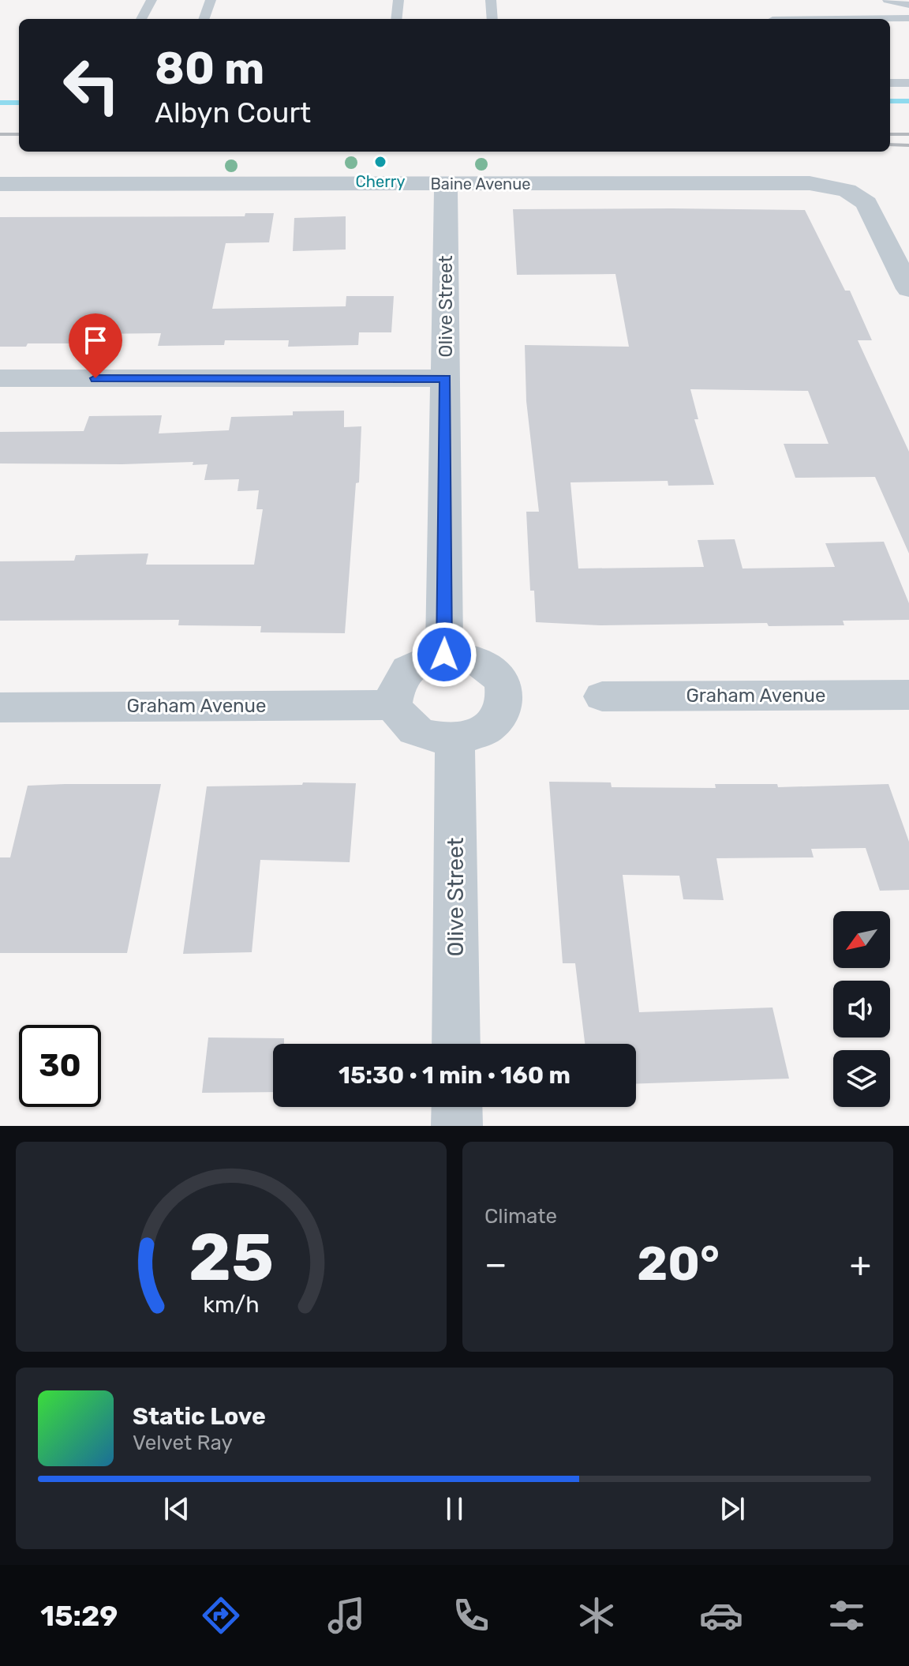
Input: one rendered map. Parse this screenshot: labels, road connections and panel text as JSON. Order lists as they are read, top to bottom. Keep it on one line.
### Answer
{"streets":{"street":["Baine Avenue","Olive Street","Graham Avenue"]},"crossings":[["Baine Avenue","Olive Street"],["Olive Street","Graham Avenue"]],"places":["Cherry"],"north":"bottom left","page":{"turn":["80 m","Albyn Court"],"limit":"30","trip":"15:30 · 1 min · 160 m","tile":"Climate","heat":["−","20°","+"],"song":["Static Love","Velvet Ray"],"tabs":"15:29","gauge":["25","km/h"]}}
